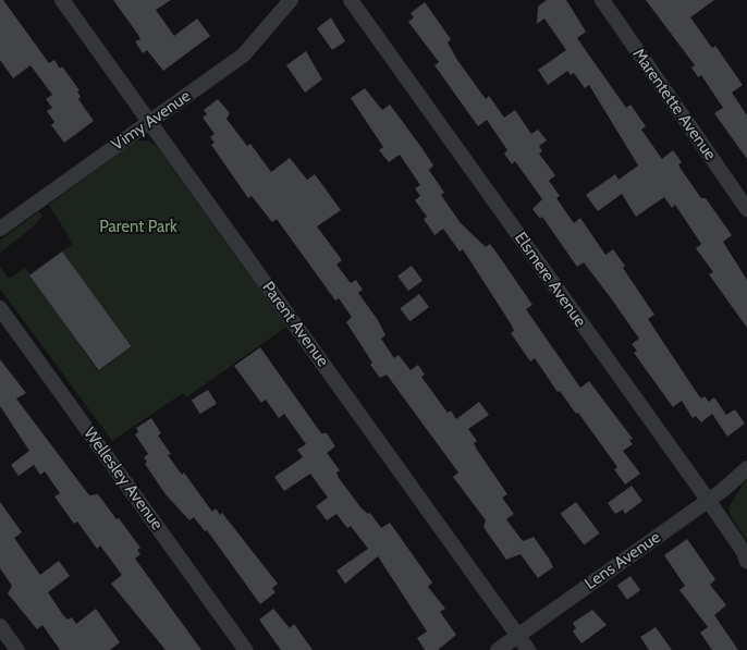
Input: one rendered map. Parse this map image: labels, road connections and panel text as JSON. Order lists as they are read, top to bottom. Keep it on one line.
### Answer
{"streets":{"street":["Marentette Avenue","Vimy Avenue","Elsmere Avenue","Parent Avenue","Wellesley Avenue","Lens Avenue"]},"crossings":[["Vimy Avenue","Parent Avenue"],["Elsmere Avenue","Lens Avenue"],["Parent Avenue","Lens Avenue"]],"parks":["Parent Park"]}
